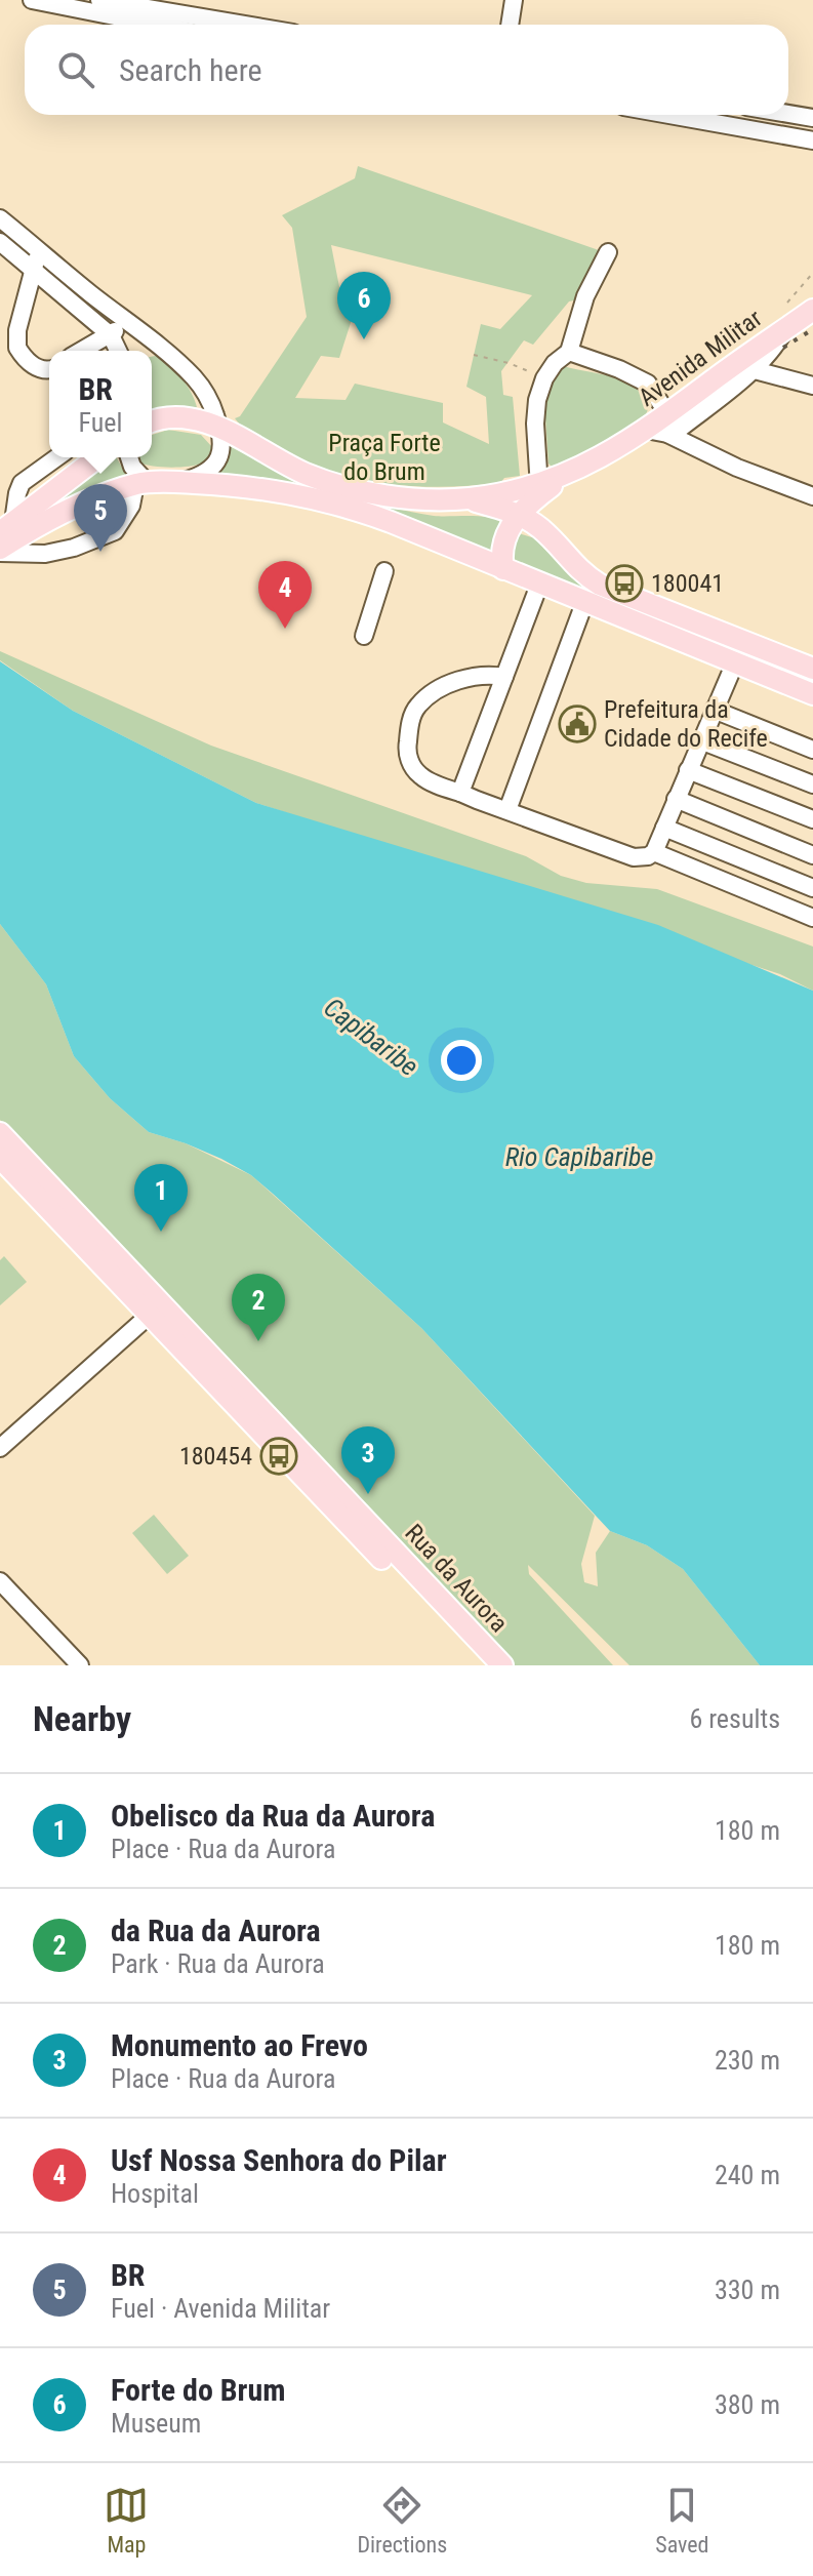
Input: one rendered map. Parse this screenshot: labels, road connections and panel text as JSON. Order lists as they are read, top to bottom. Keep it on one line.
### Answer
{"streets":{"main road":["Avenida Militar","Rua da Aurora"]},"water":["Capibaribe","Rio Capibaribe"],"parks":["Praça Forte do Brum"],"places":{"bus stop":["180041","180454"],"public building":["Prefeitura da Cidade do Recife"]},"page":{"search":"Search here","pins":["6","5","4","1","2","3"],"popup":["BR","Fuel"],"heading":["Nearby","6 results"],"list":[{"mark":"1","name":"Obelisco da Rua da Aurora","note":"Place · Rua da Aurora","value":"180 m"},{"mark":"2","name":"da Rua da Aurora","note":"Park · Rua da Aurora","value":"180 m"},{"mark":"3","name":"Monumento ao Frevo","note":"Place · Rua da Aurora","value":"230 m"},{"mark":"4","name":"Usf Nossa Senhora do Pilar","note":"Hospital","value":"240 m"},{"mark":"5","name":"BR","note":"Fuel · Avenida Militar","value":"330 m"},{"mark":"6","name":"Forte do Brum","note":"Museum","value":"380 m"}],"nav":["Map","Directions","Saved"]}}
